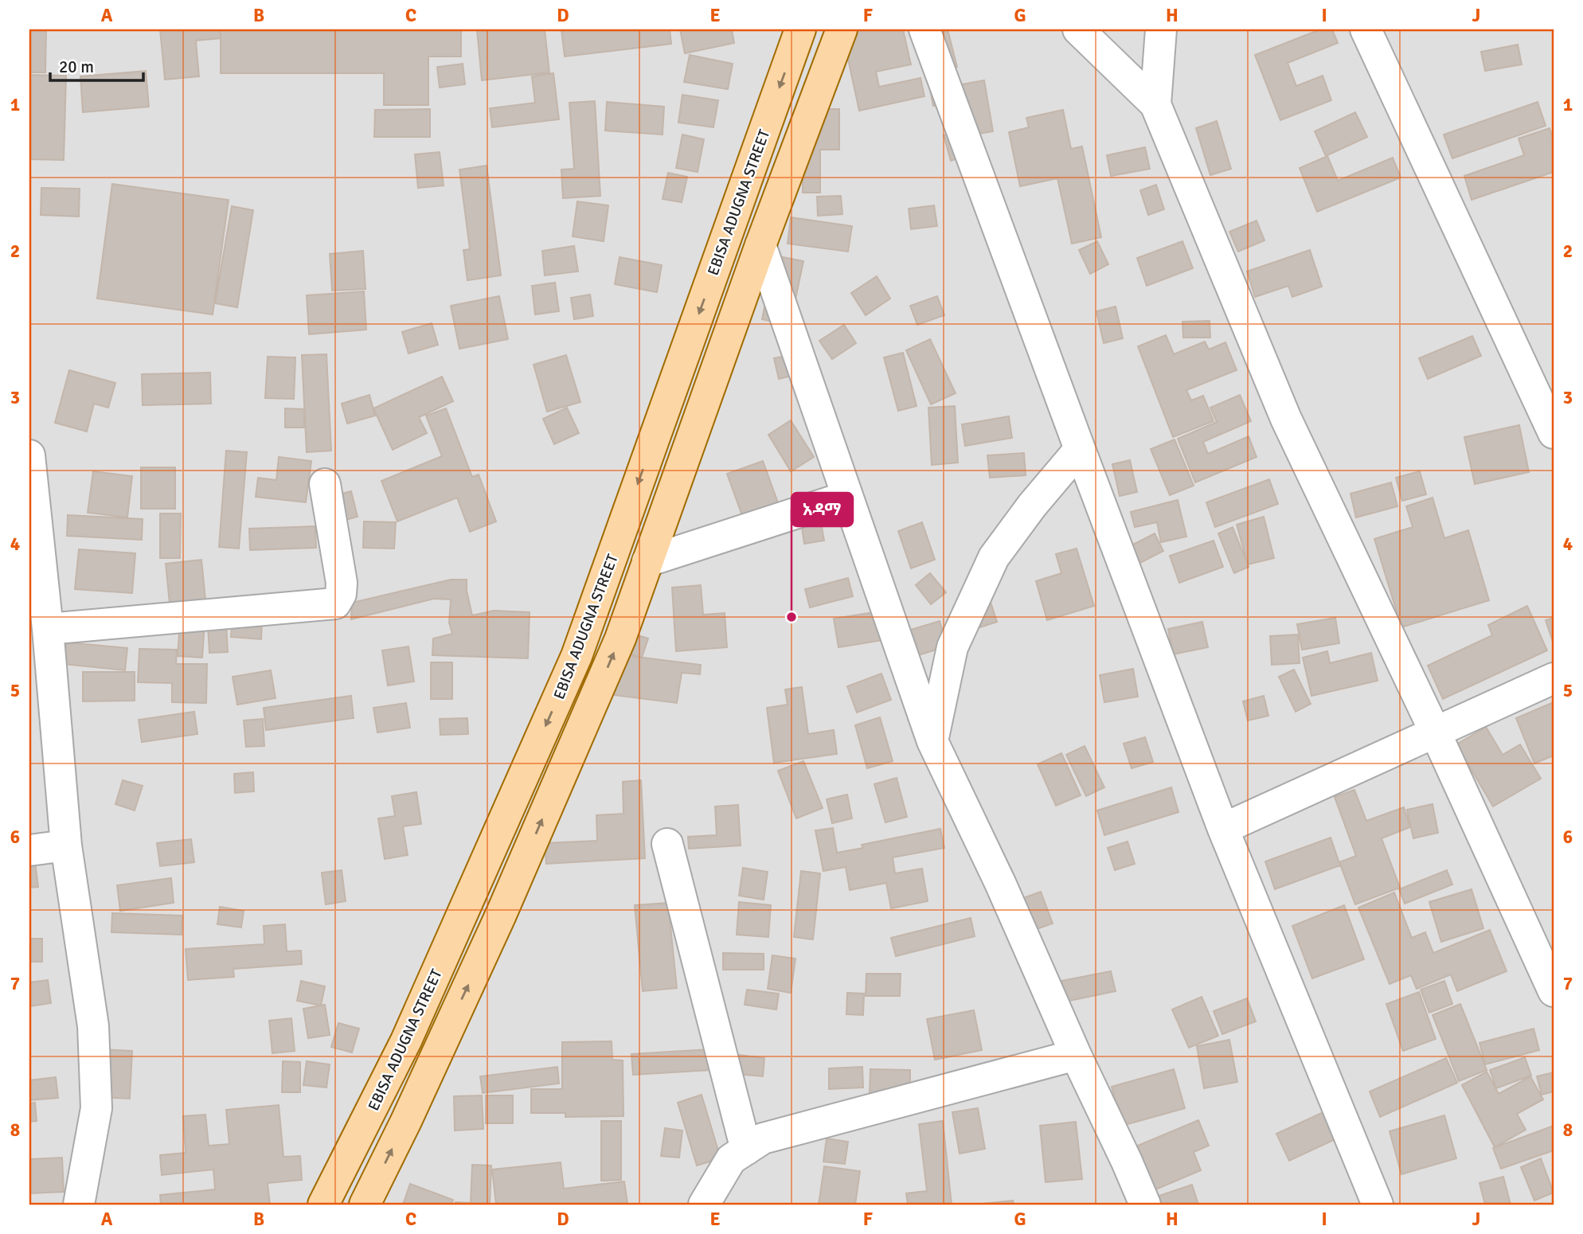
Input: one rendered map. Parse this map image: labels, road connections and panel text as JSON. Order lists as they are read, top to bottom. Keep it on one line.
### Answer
{"streets":{"main road":["EBISA ADUGNA STREET"]},"places":["አዳማ"],"scale_bar":"20 m","grid":{"columns":["A","B","C","D","E","F","G","H","I","J"],"rows":["1","2","3","4","5","6","7","8"]}}
